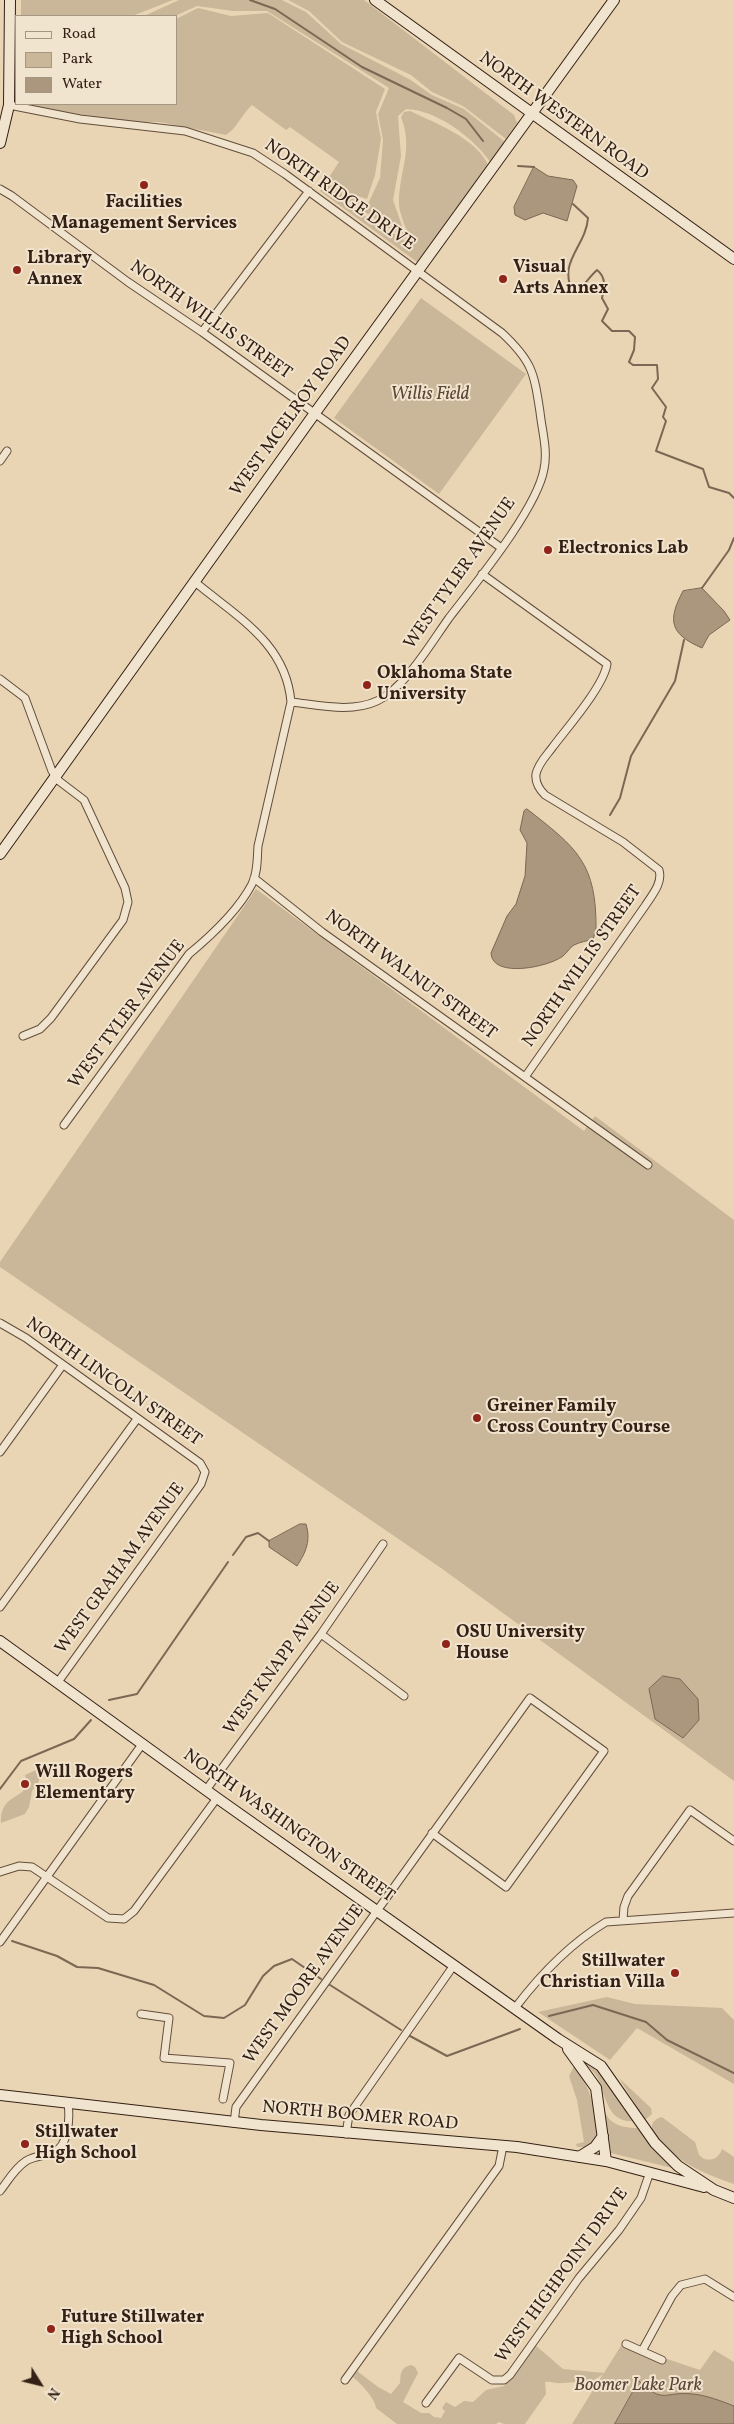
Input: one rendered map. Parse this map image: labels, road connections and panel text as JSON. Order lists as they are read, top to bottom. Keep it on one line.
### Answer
{"streets":{"main road":["NORTH WESTERN ROAD","WEST MCELROY ROAD","NORTH WASHINGTON STREET","NORTH BOOMER ROAD"],"street":["NORTH RIDGE DRIVE","NORTH WILLIS STREET","WEST TYLER AVENUE","NORTH WALNUT STREET","NORTH LINCOLN STREET","WEST GRAHAM AVENUE","WEST KNAPP AVENUE","WEST MOORE AVENUE","WEST HIGHPOINT DRIVE"]},"crossings":[["NORTH WESTERN ROAD","WEST MCELROY ROAD"],["NORTH RIDGE DRIVE","WEST MCELROY ROAD"],["NORTH RIDGE DRIVE","WEST TYLER AVENUE"],["NORTH WILLIS STREET","WEST MCELROY ROAD"],["NORTH WILLIS STREET","WEST TYLER AVENUE"],["NORTH WILLIS STREET","NORTH WALNUT STREET"],["WEST TYLER AVENUE","NORTH WALNUT STREET"],["NORTH LINCOLN STREET","WEST GRAHAM AVENUE"],["WEST GRAHAM AVENUE","NORTH WASHINGTON STREET"],["WEST KNAPP AVENUE","NORTH WASHINGTON STREET"],["NORTH WASHINGTON STREET","WEST MOORE AVENUE"],["NORTH WASHINGTON STREET","NORTH BOOMER ROAD"],["WEST MOORE AVENUE","NORTH BOOMER ROAD"],["NORTH BOOMER ROAD","WEST HIGHPOINT DRIVE"]],"parks":["Willis Field","Boomer Lake Park"],"places":["Facilities Management Services","Library Annex","Visual Arts Annex","Electronics Lab","Oklahoma State University","Greiner Family Cross Country Course","OSU University House","Will Rogers Elementary","Stillwater Christian Villa","Stillwater High School","Future Stillwater High School"],"legend":["Road","Park","Water"],"north":"bottom right"}
